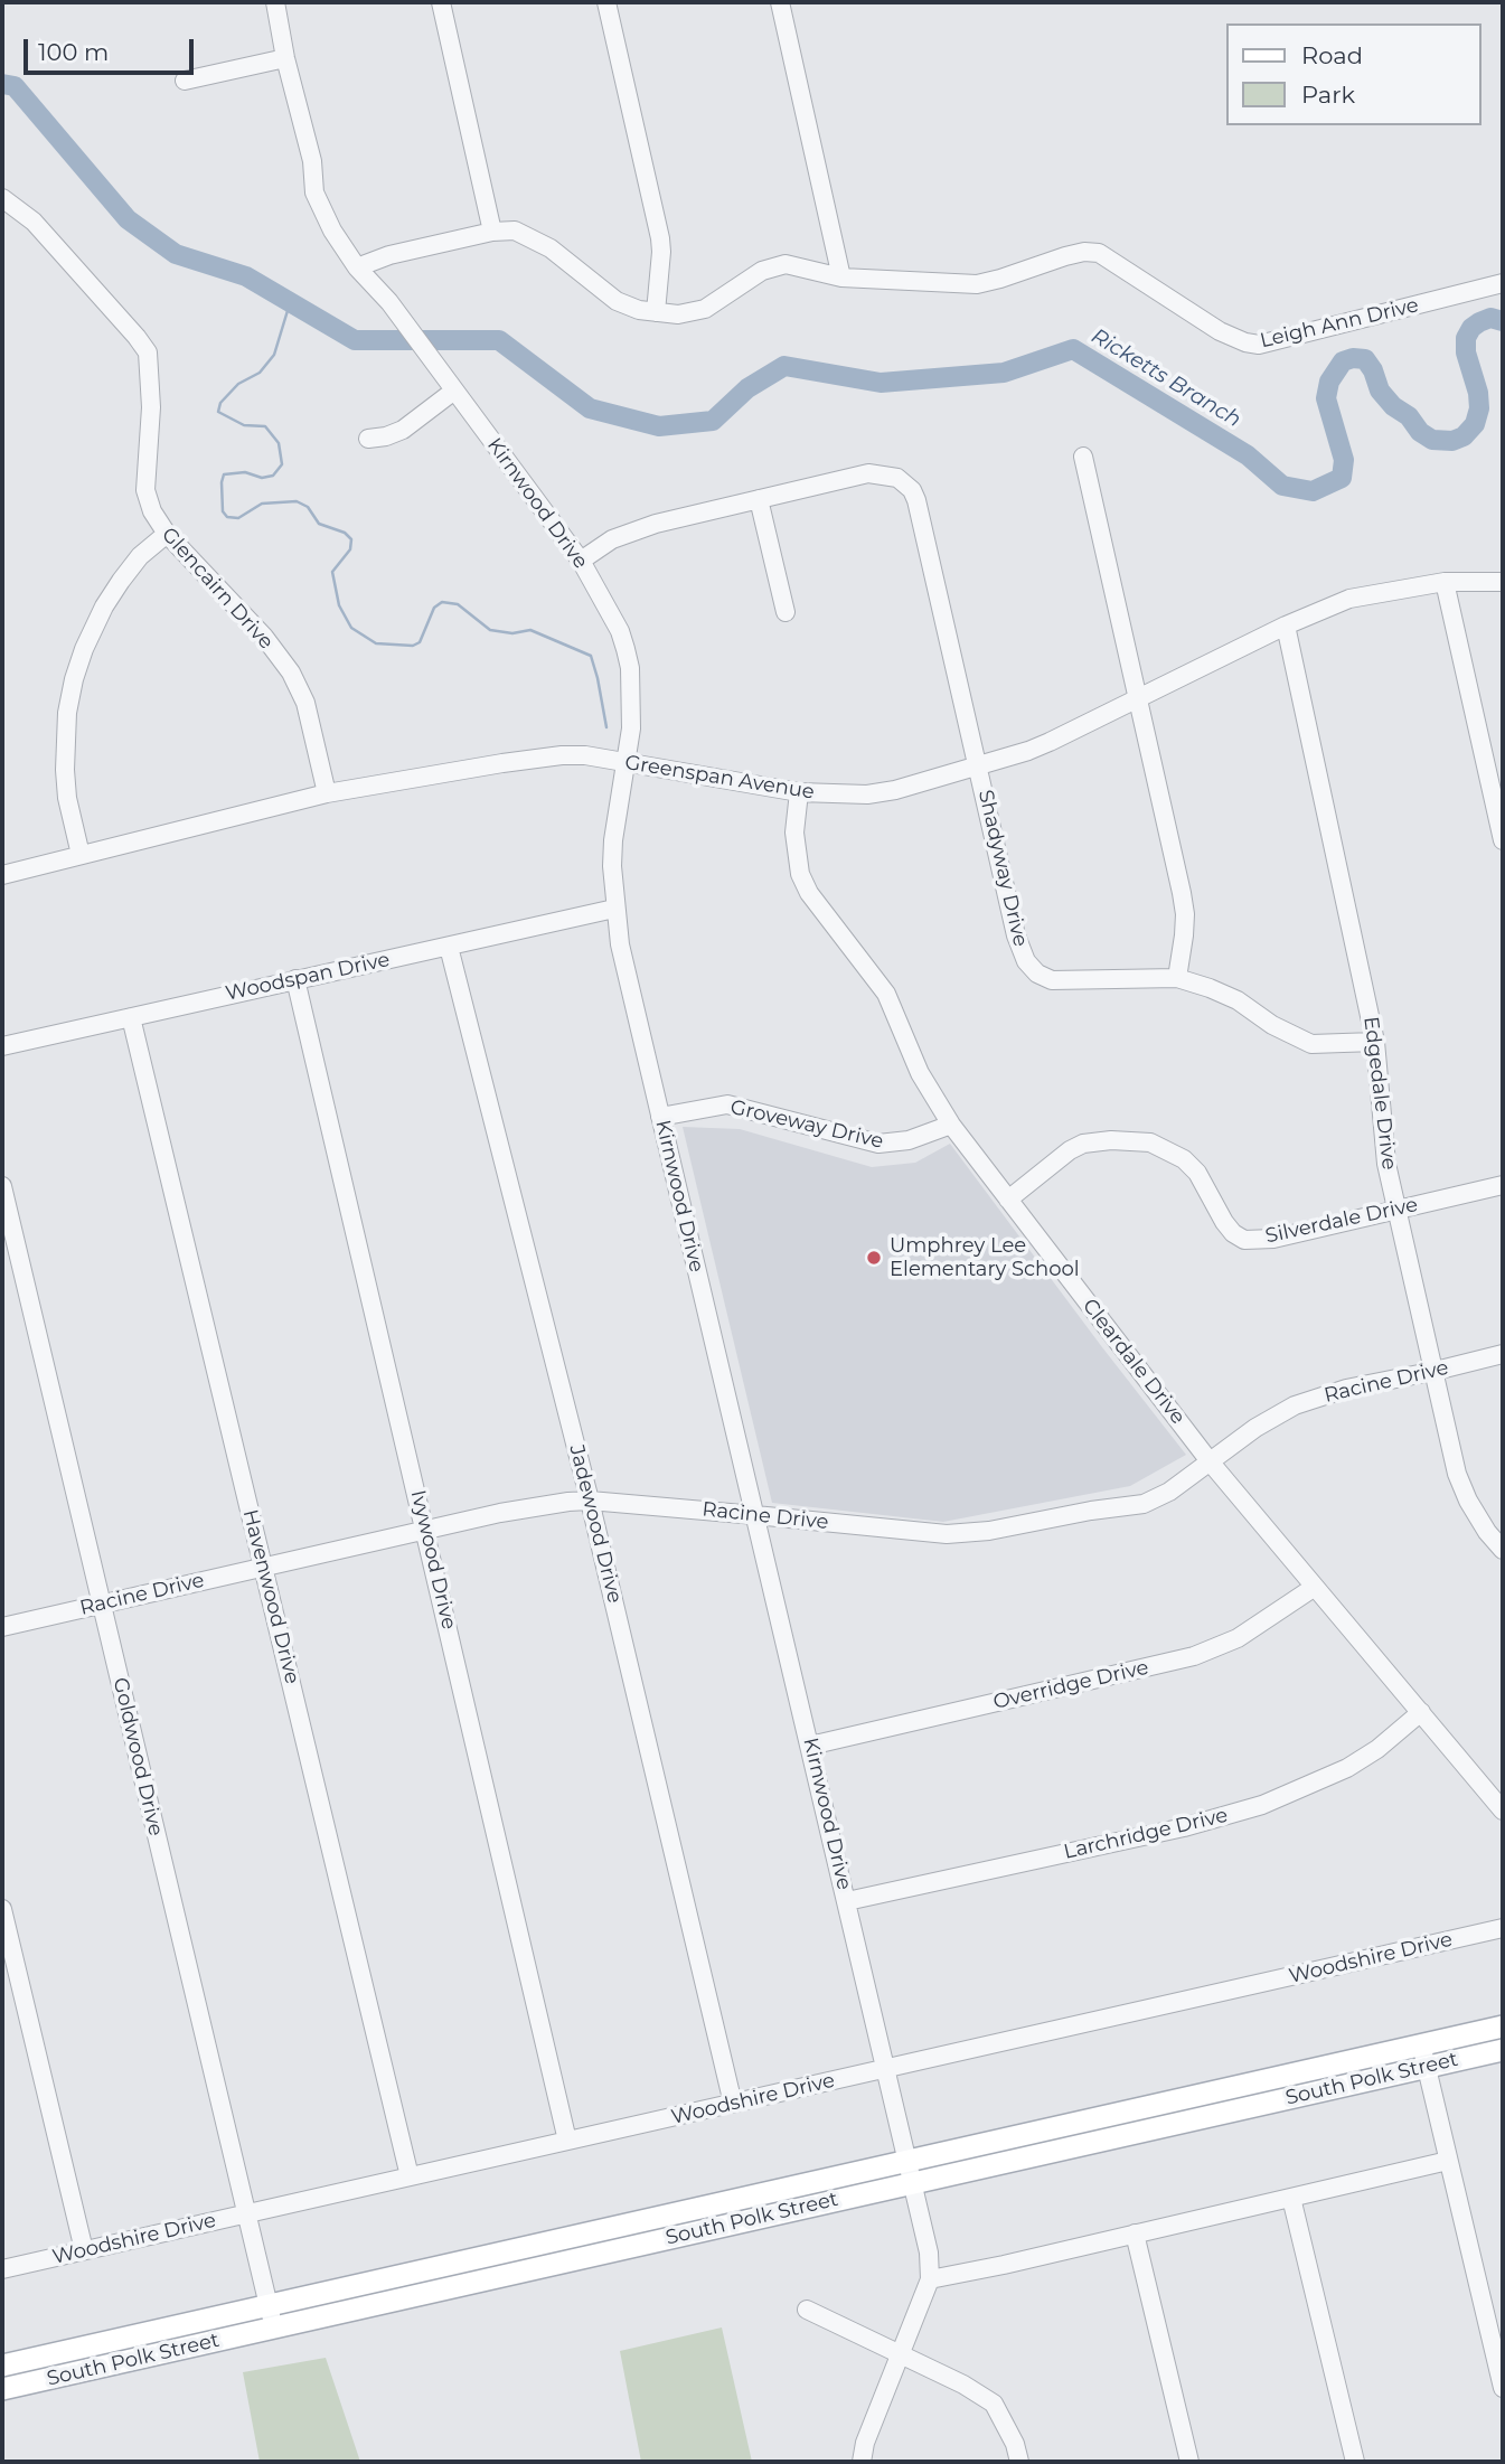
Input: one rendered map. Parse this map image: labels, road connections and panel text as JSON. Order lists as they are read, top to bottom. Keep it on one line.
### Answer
{"streets":{"main road":["South Polk Street"],"street":["Leigh Ann Drive","Kirnwood Drive","Glencairn Drive","Greenspan Avenue","Shadyway Drive","Woodspan Drive","Edgedale Drive","Groveway Drive","Silverdale Drive","Cleardale Drive","Racine Drive","Jadewood Drive","Ivywood Drive","Havenwood Drive","Overridge Drive","Goldwood Drive","Larchridge Drive","Woodshire Drive"]},"crossings":[["Leigh Ann Drive","Kirnwood Drive"],["Kirnwood Drive","Greenspan Avenue"],["Kirnwood Drive","Woodspan Drive"],["Kirnwood Drive","Groveway Drive"],["Kirnwood Drive","Racine Drive"],["Kirnwood Drive","Overridge Drive"],["Kirnwood Drive","Larchridge Drive"],["Kirnwood Drive","Woodshire Drive"],["Kirnwood Drive","South Polk Street"],["Glencairn Drive","Greenspan Avenue"],["Greenspan Avenue","Shadyway Drive"],["Greenspan Avenue","Edgedale Drive"],["Greenspan Avenue","Cleardale Drive"],["Shadyway Drive","Edgedale Drive"],["Woodspan Drive","Jadewood Drive"],["Woodspan Drive","Ivywood Drive"],["Woodspan Drive","Havenwood Drive"],["Edgedale Drive","Silverdale Drive"],["Edgedale Drive","Racine Drive"],["Groveway Drive","Cleardale Drive"],["Silverdale Drive","Cleardale Drive"],["Cleardale Drive","Racine Drive"],["Cleardale Drive","Overridge Drive"],["Cleardale Drive","Larchridge Drive"],["Racine Drive","Jadewood Drive"],["Racine Drive","Ivywood Drive"],["Racine Drive","Havenwood Drive"],["Racine Drive","Goldwood Drive"],["Jadewood Drive","Woodshire Drive"],["Ivywood Drive","Woodshire Drive"],["Havenwood Drive","Woodshire Drive"],["Goldwood Drive","Woodshire Drive"],["Goldwood Drive","South Polk Street"]],"water":["Ricketts Branch"],"places":["Umphrey Lee Elementary School"],"legend":["Road","Park"],"scale_bar":"100 m"}
